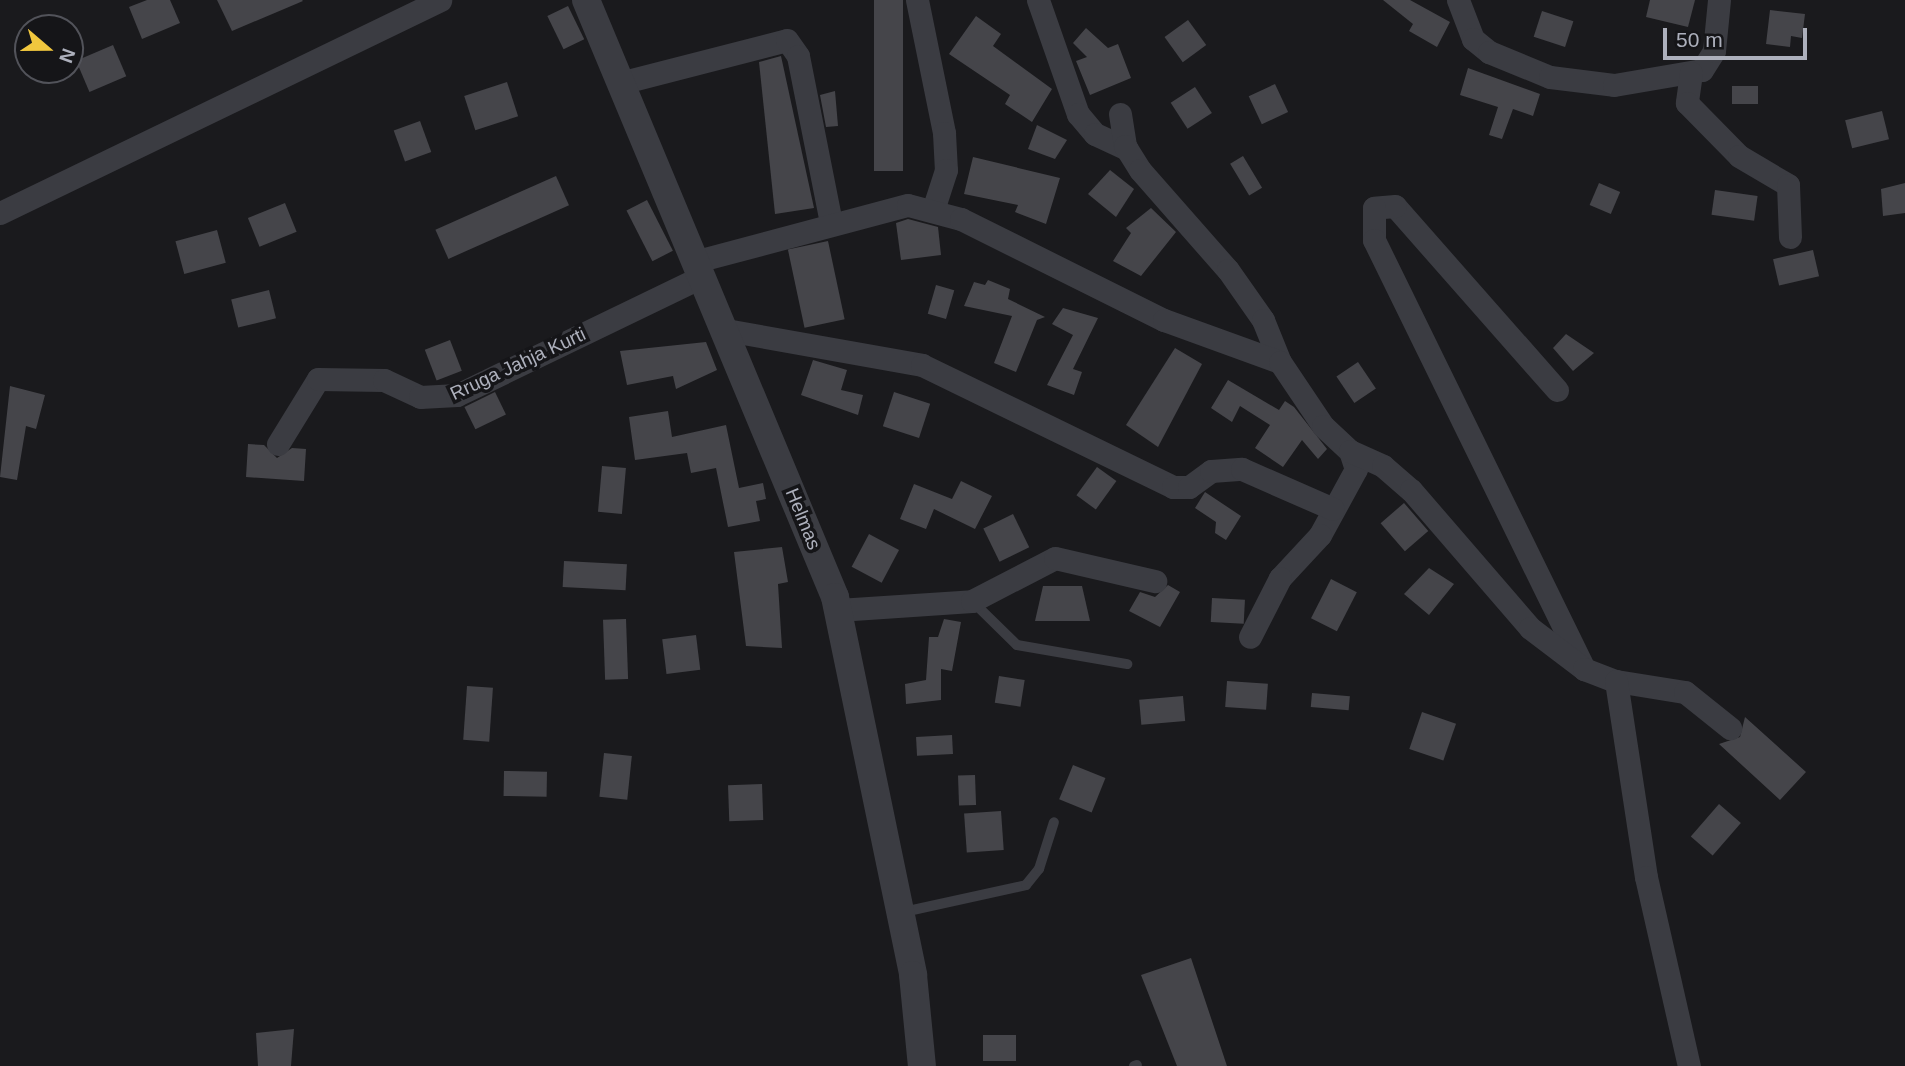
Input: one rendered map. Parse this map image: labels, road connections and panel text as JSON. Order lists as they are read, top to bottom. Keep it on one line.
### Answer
{"streets":{"street":["Rruga Jahja Kurti","Helmas"]},"crossings":[["Rruga Jahja Kurti","Helmas"]],"scale_bar":"50 m","north":"right"}
